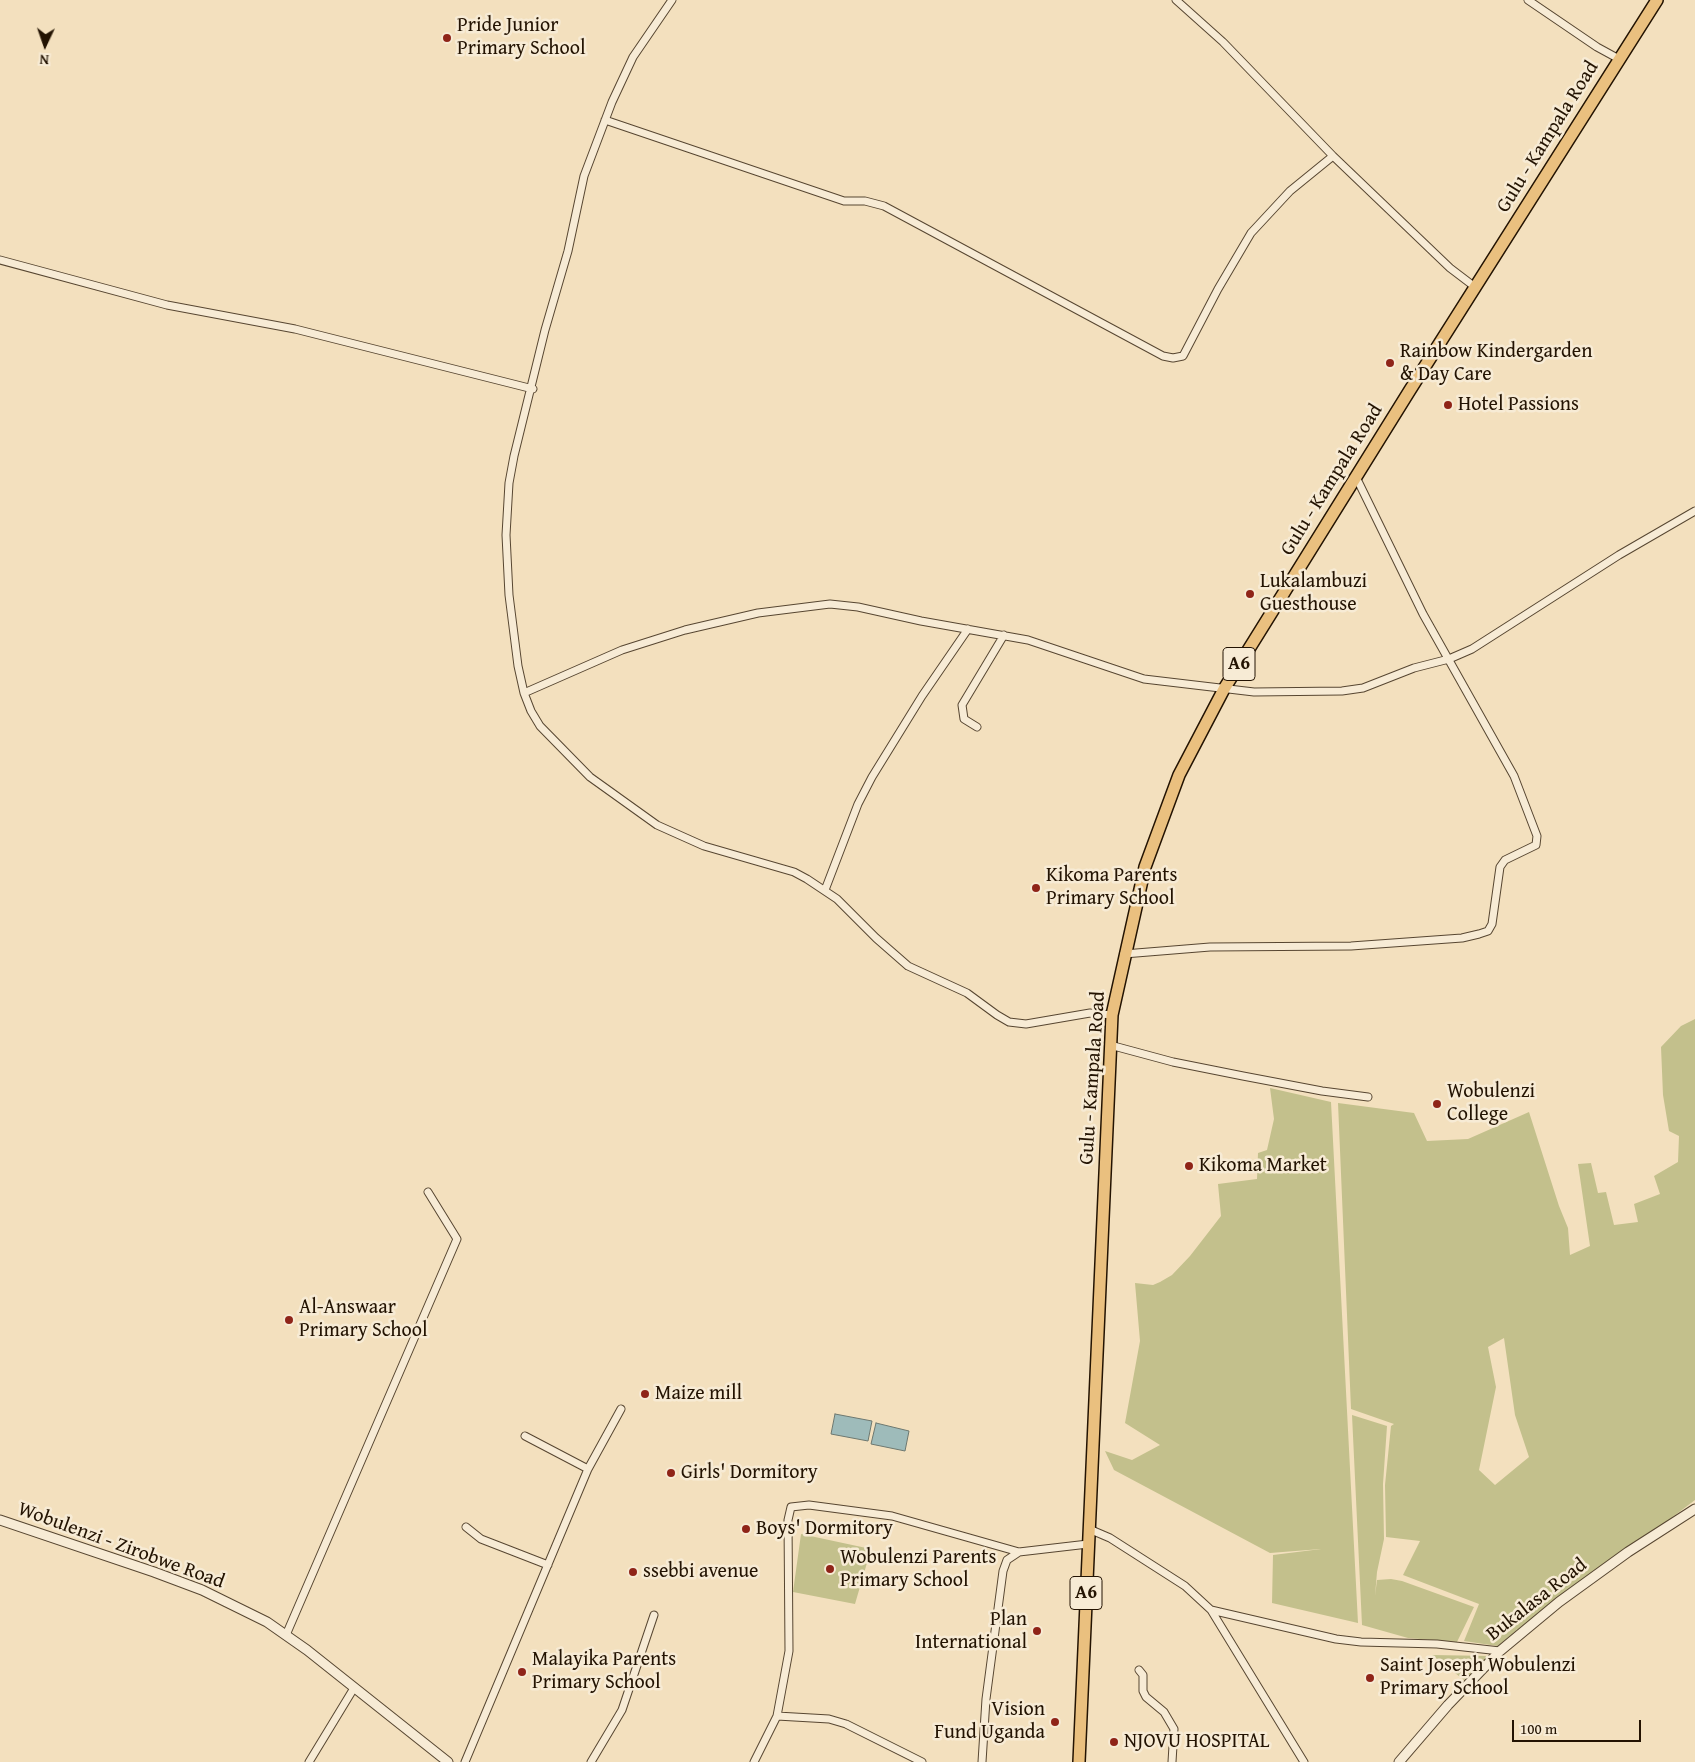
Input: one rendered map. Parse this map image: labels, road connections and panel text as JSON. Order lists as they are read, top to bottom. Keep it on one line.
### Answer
{"streets":{"main road":["Gulu - Kampala Road","A6"],"street":["Wobulenzi - Zirobwe Road","Bukalasa Road"]},"places":["Pride Junior Primary School","Rainbow Kindergarden & Day Care","Hotel Passions","Lukalambuzi Guesthouse","Kikoma Parents Primary School","Wobulenzi College","Kikoma Market","Al-Answaar Primary School","Maize mill","Girls' Dormitory","Boys' Dormitory","Wobulenzi Parents Primary School","ssebbi avenue","Plan International","Malayika Parents Primary School","Saint Joseph Wobulenzi Primary School","Vision Fund Uganda","NJOVU HOSPITAL"],"scale_bar":"100 m","north":"bottom"}
